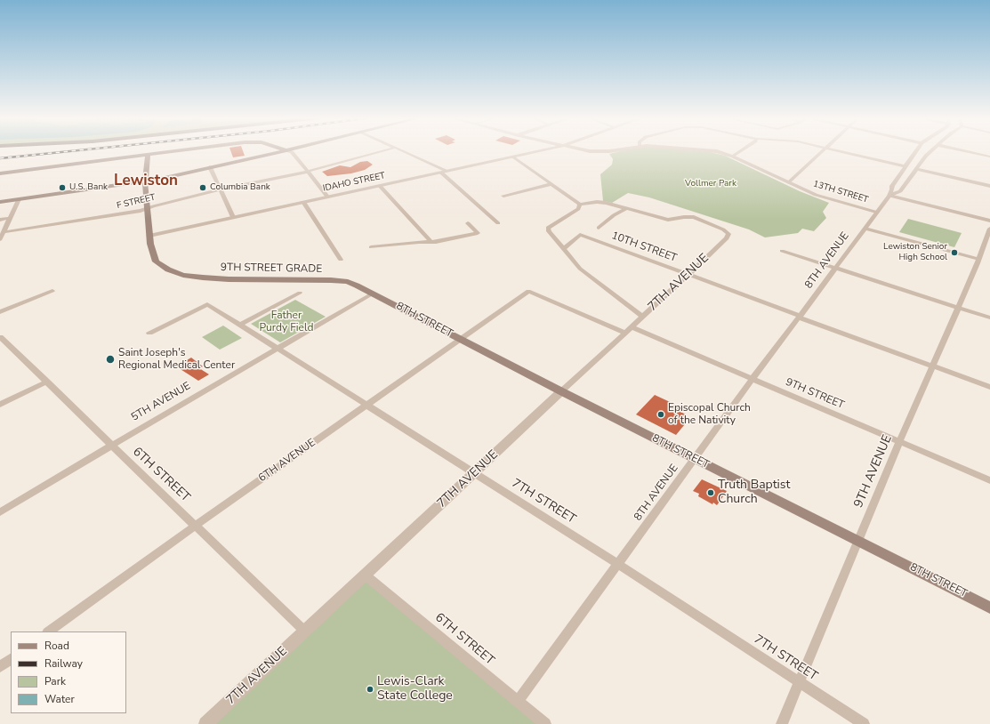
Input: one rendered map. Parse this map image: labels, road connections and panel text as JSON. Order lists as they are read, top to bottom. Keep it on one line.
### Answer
{"streets":{"main road":["9TH STREET GRADE","8TH STREET"],"street":["IDAHO STREET","13TH STREET","F STREET","10TH STREET","8TH AVENUE","7TH AVENUE","9TH STREET","5TH AVENUE","6TH AVENUE","9TH AVENUE","6TH STREET","7TH STREET"]},"crossings":[["IDAHO STREET","9TH STREET GRADE"],["13TH STREET","8TH AVENUE"],["10TH STREET","8TH AVENUE"],["10TH STREET","7TH AVENUE"],["10TH STREET","9TH AVENUE"],["8TH AVENUE","8TH STREET"],["8TH AVENUE","9TH STREET"],["8TH AVENUE","6TH STREET"],["8TH AVENUE","7TH STREET"],["9TH STREET GRADE","8TH STREET"],["9TH STREET GRADE","5TH AVENUE"],["7TH AVENUE","8TH STREET"],["7TH AVENUE","9TH STREET"],["7TH AVENUE","6TH STREET"],["7TH AVENUE","7TH STREET"],["8TH STREET","5TH AVENUE"],["8TH STREET","6TH AVENUE"],["8TH STREET","9TH AVENUE"],["9TH STREET","6TH AVENUE"],["9TH STREET","9TH AVENUE"],["5TH AVENUE","6TH STREET"],["5TH AVENUE","7TH STREET"],["6TH AVENUE","6TH STREET"],["6TH AVENUE","7TH STREET"],["9TH AVENUE","7TH STREET"]],"districts":["Lewiston"],"parks":["Vollmer Park","Father Purdy Field"],"places":["U.S. Bank","Columbia Bank","Lewiston Senior High School","Saint Joseph's Regional Medical Center","Episcopal Church of the Nativity","Truth Baptist Church","Lewis-Clark State College"],"legend":["Road","Railway","Park","Water"]}
